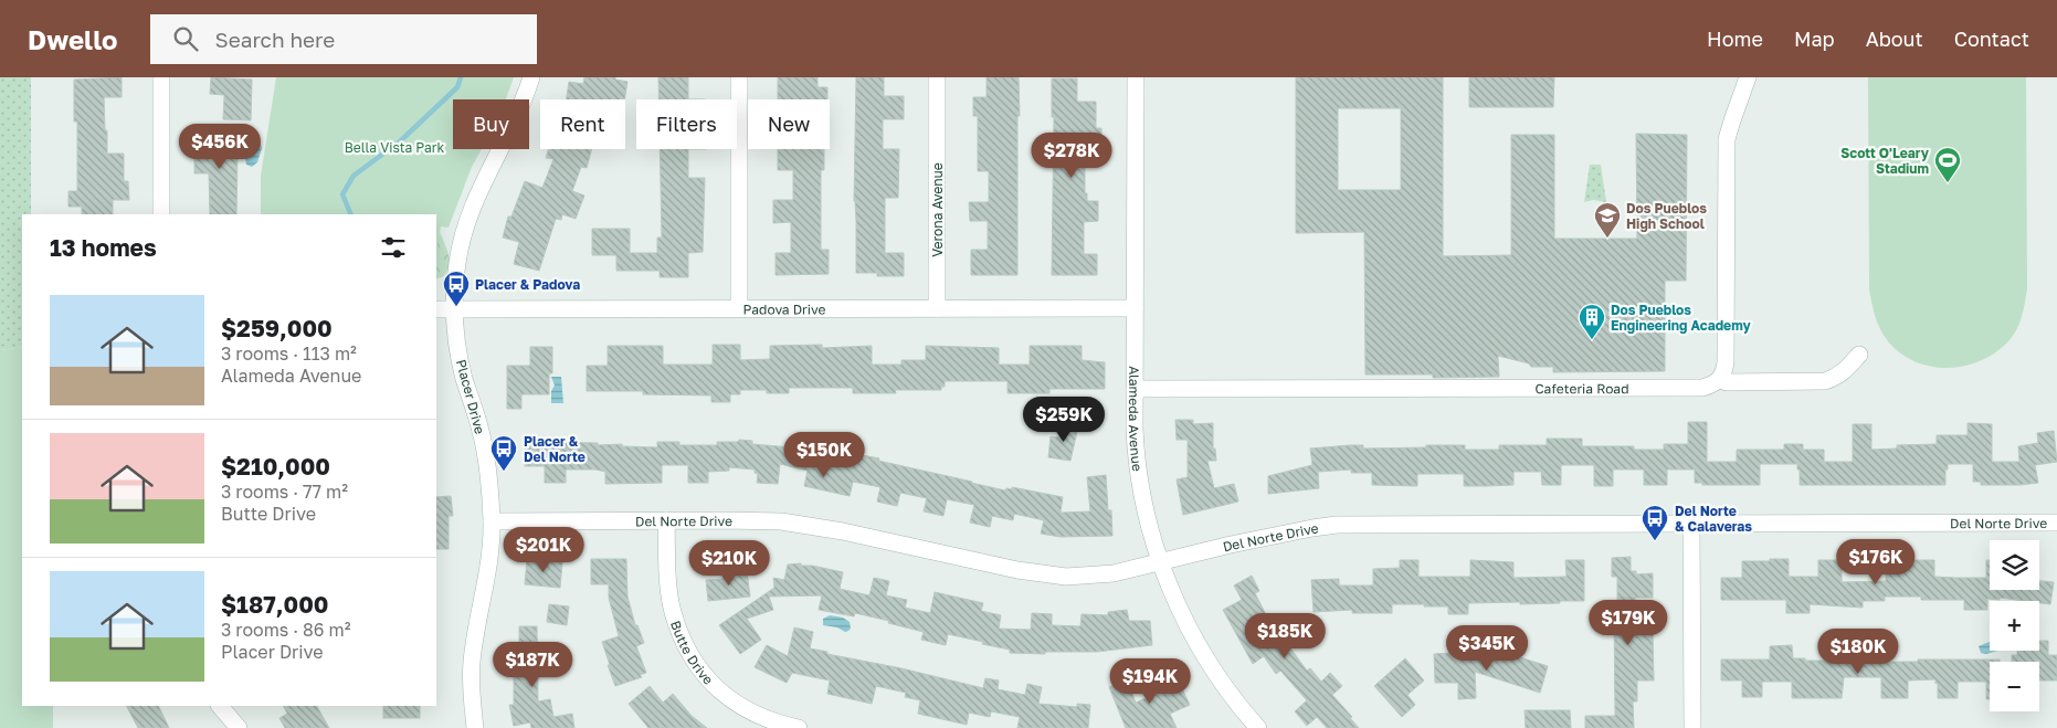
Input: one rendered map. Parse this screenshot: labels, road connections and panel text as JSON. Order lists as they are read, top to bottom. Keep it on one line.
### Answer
{"streets":{"street":["Verona Avenue","Padova Drive","Cafeteria Road","Placer Drive","Alameda Avenue","Del Norte Drive","Butte Drive"]},"crossings":[["Verona Avenue","Padova Drive"],["Padova Drive","Placer Drive"],["Padova Drive","Alameda Avenue"],["Cafeteria Road","Alameda Avenue"],["Placer Drive","Del Norte Drive"],["Alameda Avenue","Del Norte Drive"],["Del Norte Drive","Butte Drive"]],"parks":["Bella Vista Park"],"places":{"sports":["Scott O'Leary Stadium"],"school or university":["Dos Pueblos High School"],"bus stop":["Placer & Padova","Placer & Del Norte","Del Norte & Calaveras"],"building":["Dos Pueblos Engineering Academy"]},"page":{"header":"Dwello","search":"Search here","nav":["Home","Map","About","Contact"],"chip":["Buy","Rent","Filters","New"],"price":["$456K","$278K","$259K","$150K","$201K","$176K","$210K","$179K","$185K","$345K","$180K","$187K","$194K"],"heading":"13 homes","list":[{"name":"$259,000","note":"3 rooms · 113 m² · Alameda Avenue"},{"name":"$210,000","note":"3 rooms · 77 m² · Butte Drive"},{"name":"$187,000","note":"3 rooms · 86 m² · Placer Drive"}],"map_buttons":["+","−"]}}
